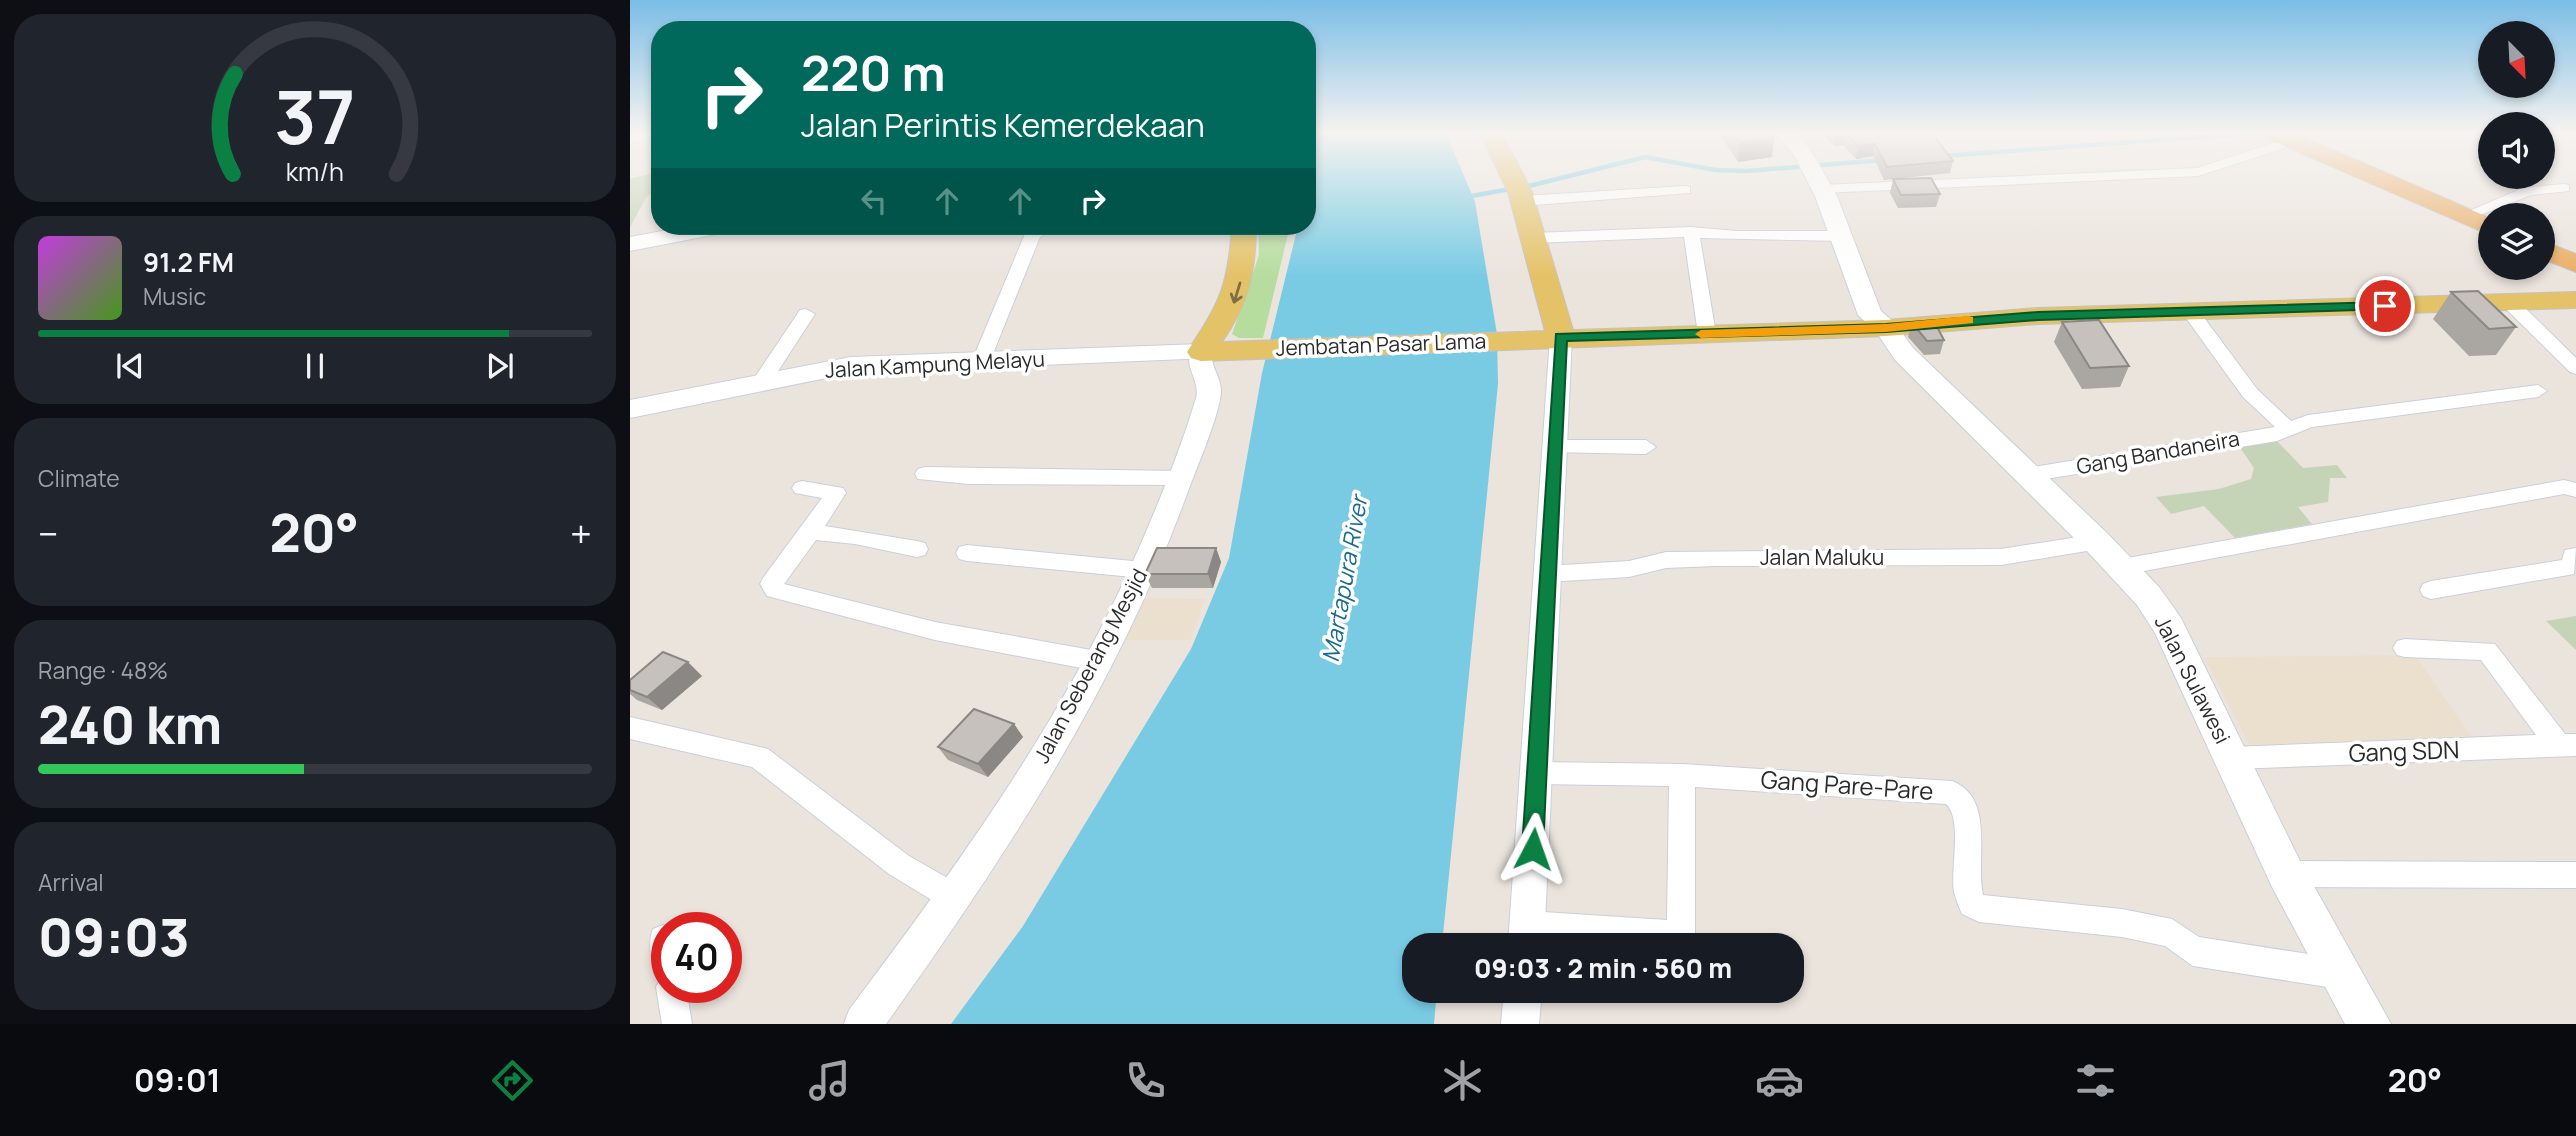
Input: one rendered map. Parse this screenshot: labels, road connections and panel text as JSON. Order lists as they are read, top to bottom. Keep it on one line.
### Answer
{"streets":{"main road":["Jembatan Pasar Lama","Jalan Kampung Melayu","Jalan Sulawesi"],"street":["Gang Bandaneira","Jalan Maluku","Jalan Seberang Mesjid","Gang SDN","Gang Pare-Pare"]},"crossings":[["Jembatan Pasar Lama","Jalan Kampung Melayu"],["Jembatan Pasar Lama","Jalan Seberang Mesjid"],["Jembatan Pasar Lama","Jalan Sulawesi"],["Jalan Kampung Melayu","Jalan Seberang Mesjid"],["Gang Bandaneira","Jalan Sulawesi"],["Jalan Maluku","Jalan Sulawesi"],["Jalan Sulawesi","Gang SDN"],["Jalan Sulawesi","Gang Pare-Pare"]],"water":["Martapura River"],"north":"bottom right","page":{"turn":["220 m","Jalan Perintis Kemerdekaan"],"song":["91.2 FM","Music"],"tile":["Climate",["Range · 48%","240 km"],["Arrival","09:03"]],"heat":["−","20°","+"],"limit":"40","trip":"09:03 · 2 min · 560 m","tabs":["09:01","20°"],"gauge":["37","km/h"]}}
